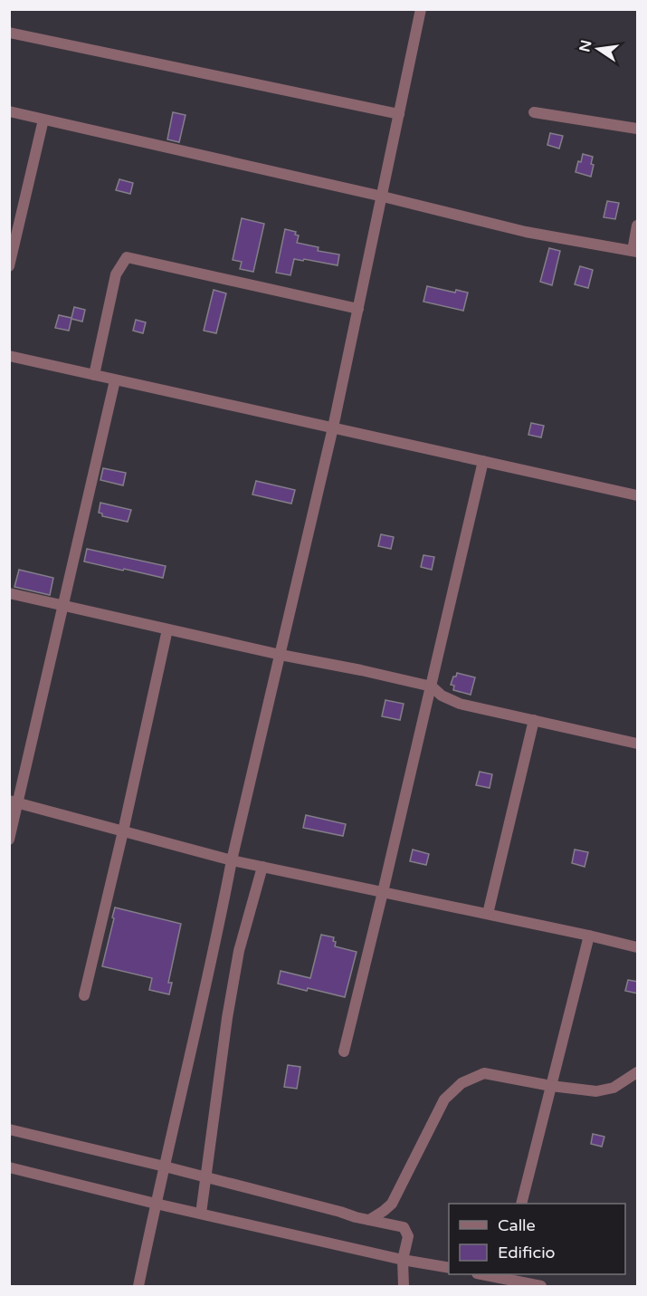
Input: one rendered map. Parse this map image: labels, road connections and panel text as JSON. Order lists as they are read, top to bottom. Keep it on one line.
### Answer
{"legend":["Calle","Edificio"],"north":"left"}
